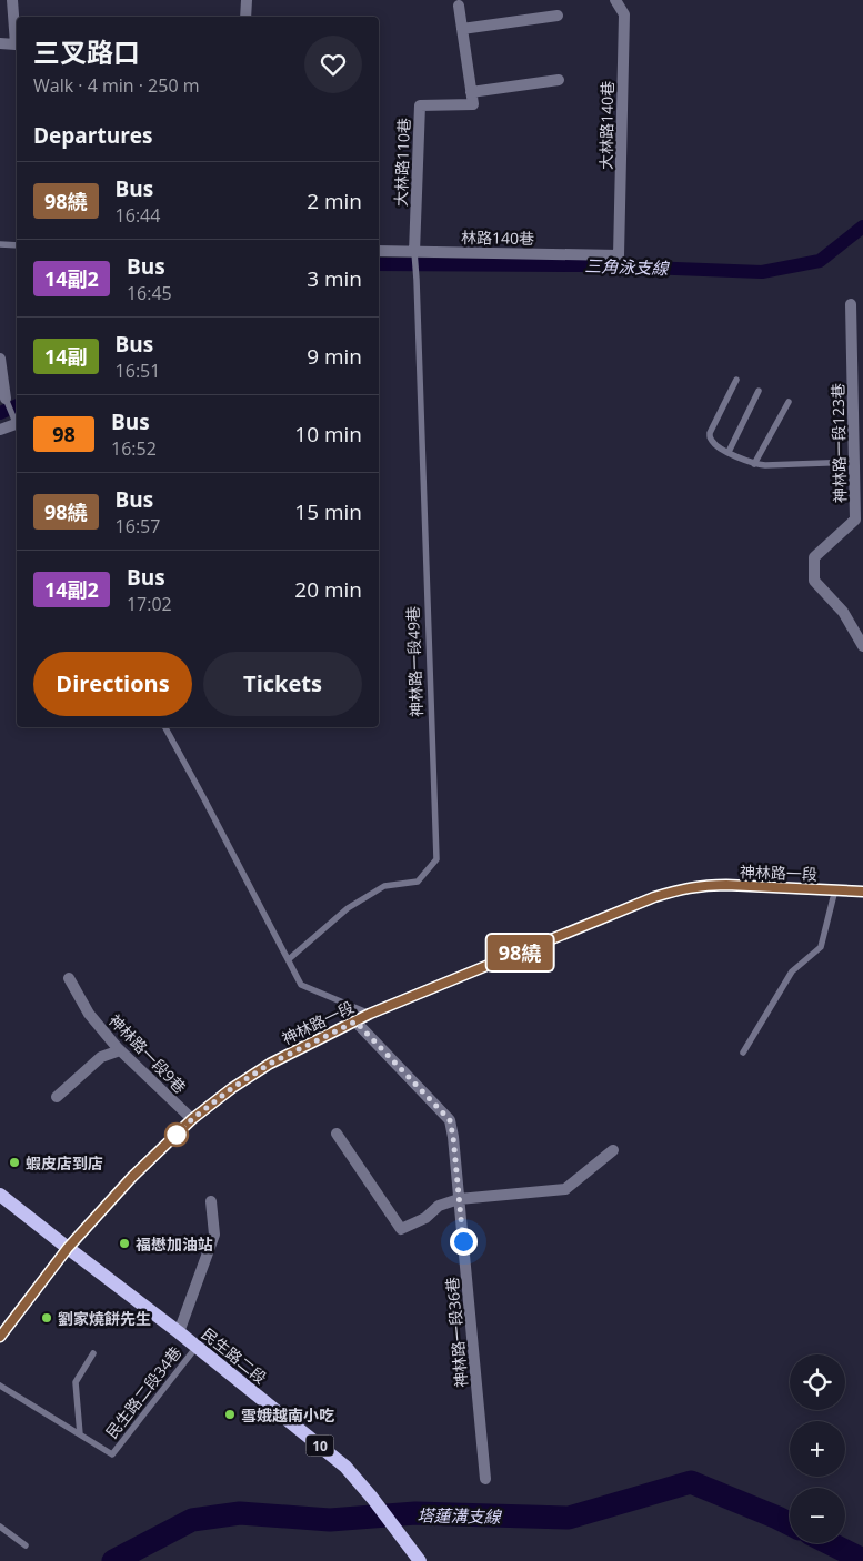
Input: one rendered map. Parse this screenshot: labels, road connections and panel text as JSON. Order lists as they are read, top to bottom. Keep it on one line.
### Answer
{"streets":{"main road":["民生路二段","10"],"street":["大林路140巷","大林路110巷","林路140巷","神林路一段123巷","神林路一段","神林路一段9巷","神林路一段36巷"],"lane":["神林路一段49巷","民生路二段34巷"]},"crossings":[["大林路140巷","林路140巷"],["大林路110巷","林路140巷"],["大林路110巷","神林路一段49巷"],["林路140巷","神林路一段49巷"],["神林路一段","神林路一段9巷"],["神林路一段","神林路一段36巷"],["神林路一段","民生路二段"],["神林路一段","10"],["民生路二段","民生路二段34巷"],["民生路二段","10"]],"water":["三角泳支線","塔蓮溝支線"],"places":["蝦皮店到店","福懋加油站","劉家燒餅先生","雪娥越南小吃"],"lines":["bus line 98繞"],"page":{"on_map":"98繞","heading":[["三叉路口","Walk · 4 min · 250 m"],"Departures"],"list":[{"mark":"98繞","name":"Bus","note":"16:44","value":"2 min"},{"mark":"14副2","name":"Bus","note":"16:45","value":"3 min"},{"mark":"14副","name":"Bus","note":"16:51","value":"9 min"},{"mark":"98","name":"Bus","note":"16:52","value":"10 min"},{"mark":"98繞","name":"Bus","note":"16:57","value":"15 min"},{"mark":"14副2","name":"Bus","note":"17:02","value":"20 min"}],"buttons":["Directions","Tickets"],"map_buttons":["+","−"]}}
